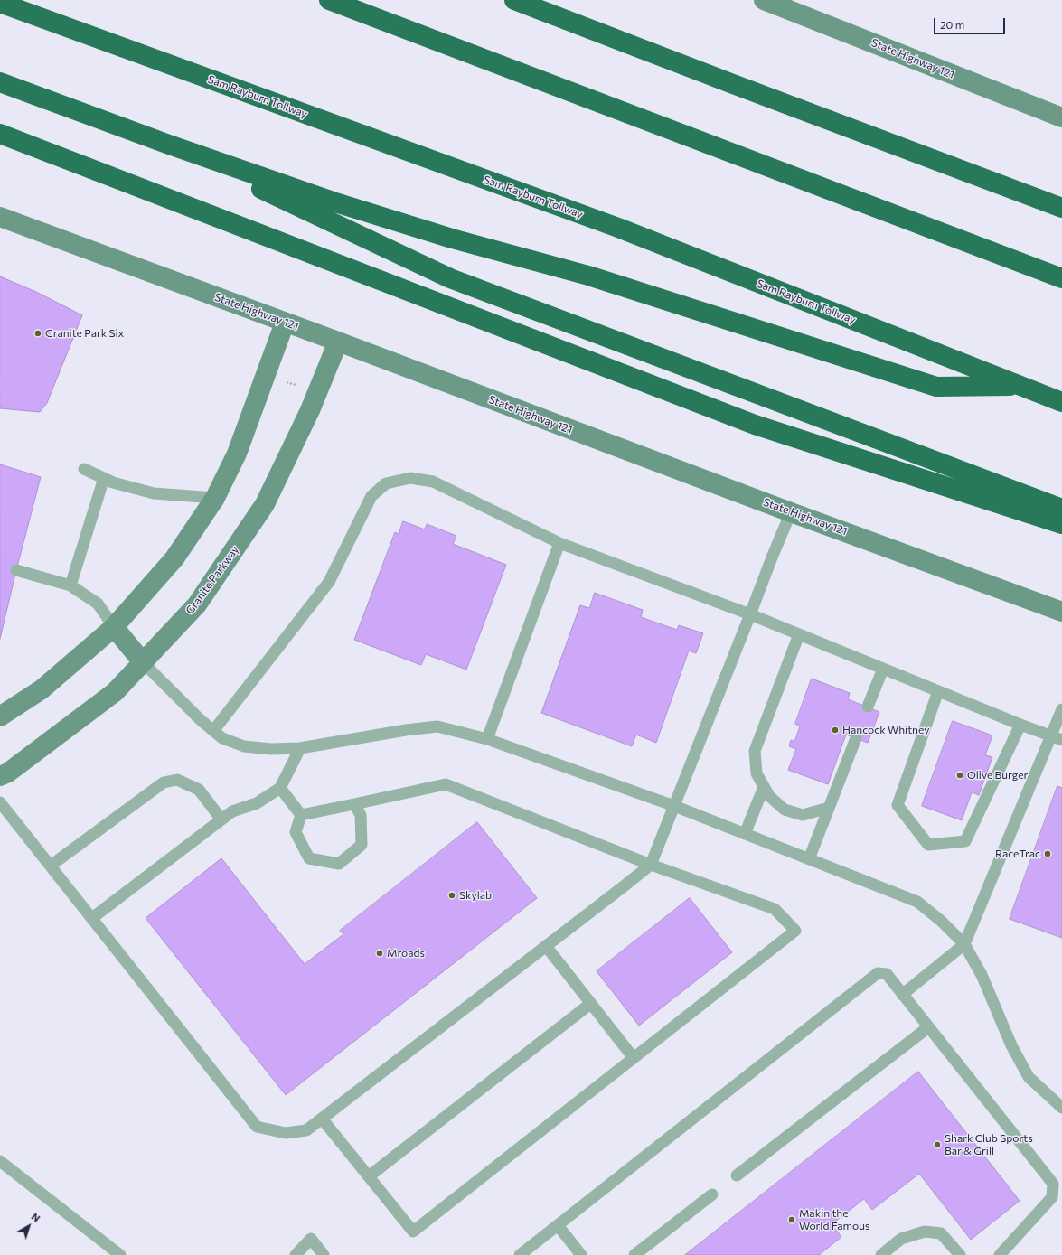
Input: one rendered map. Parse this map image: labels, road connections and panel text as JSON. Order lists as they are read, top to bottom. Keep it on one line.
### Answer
{"streets":{"highway":["Sam Rayburn Tollway"],"main road":["State Highway 121","Granite Parkway"]},"crossings":[["State Highway 121","Granite Parkway"]],"places":["Granite Park Six","Hancock Whitney","Olive Burger","RaceTrac","Skylab","Mroads","Shark Club Sports Bar & Grill","Makin the World Famous"],"scale_bar":"20 m","north":"top right"}
